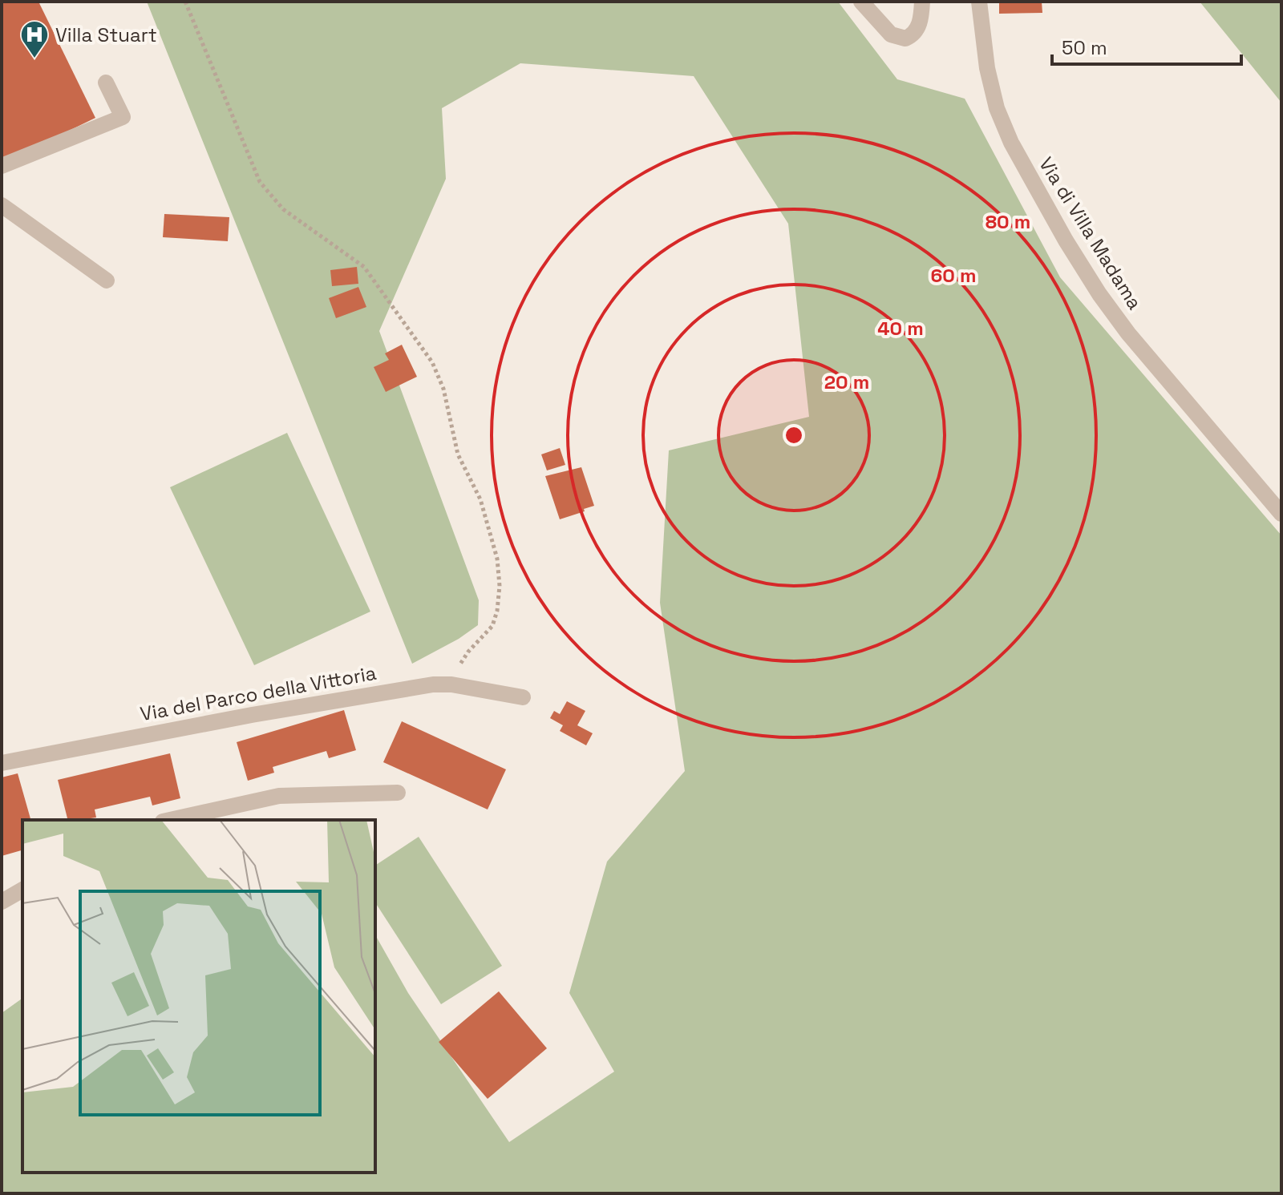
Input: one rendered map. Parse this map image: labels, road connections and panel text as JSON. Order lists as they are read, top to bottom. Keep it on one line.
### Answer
{"streets":{"street":["Via di Villa Madama","Via del Parco della Vittoria"]},"places":{"hospital":["Villa Stuart"]},"scale_bar":"50 m","rings":["80 m","60 m","40 m","20 m"]}
